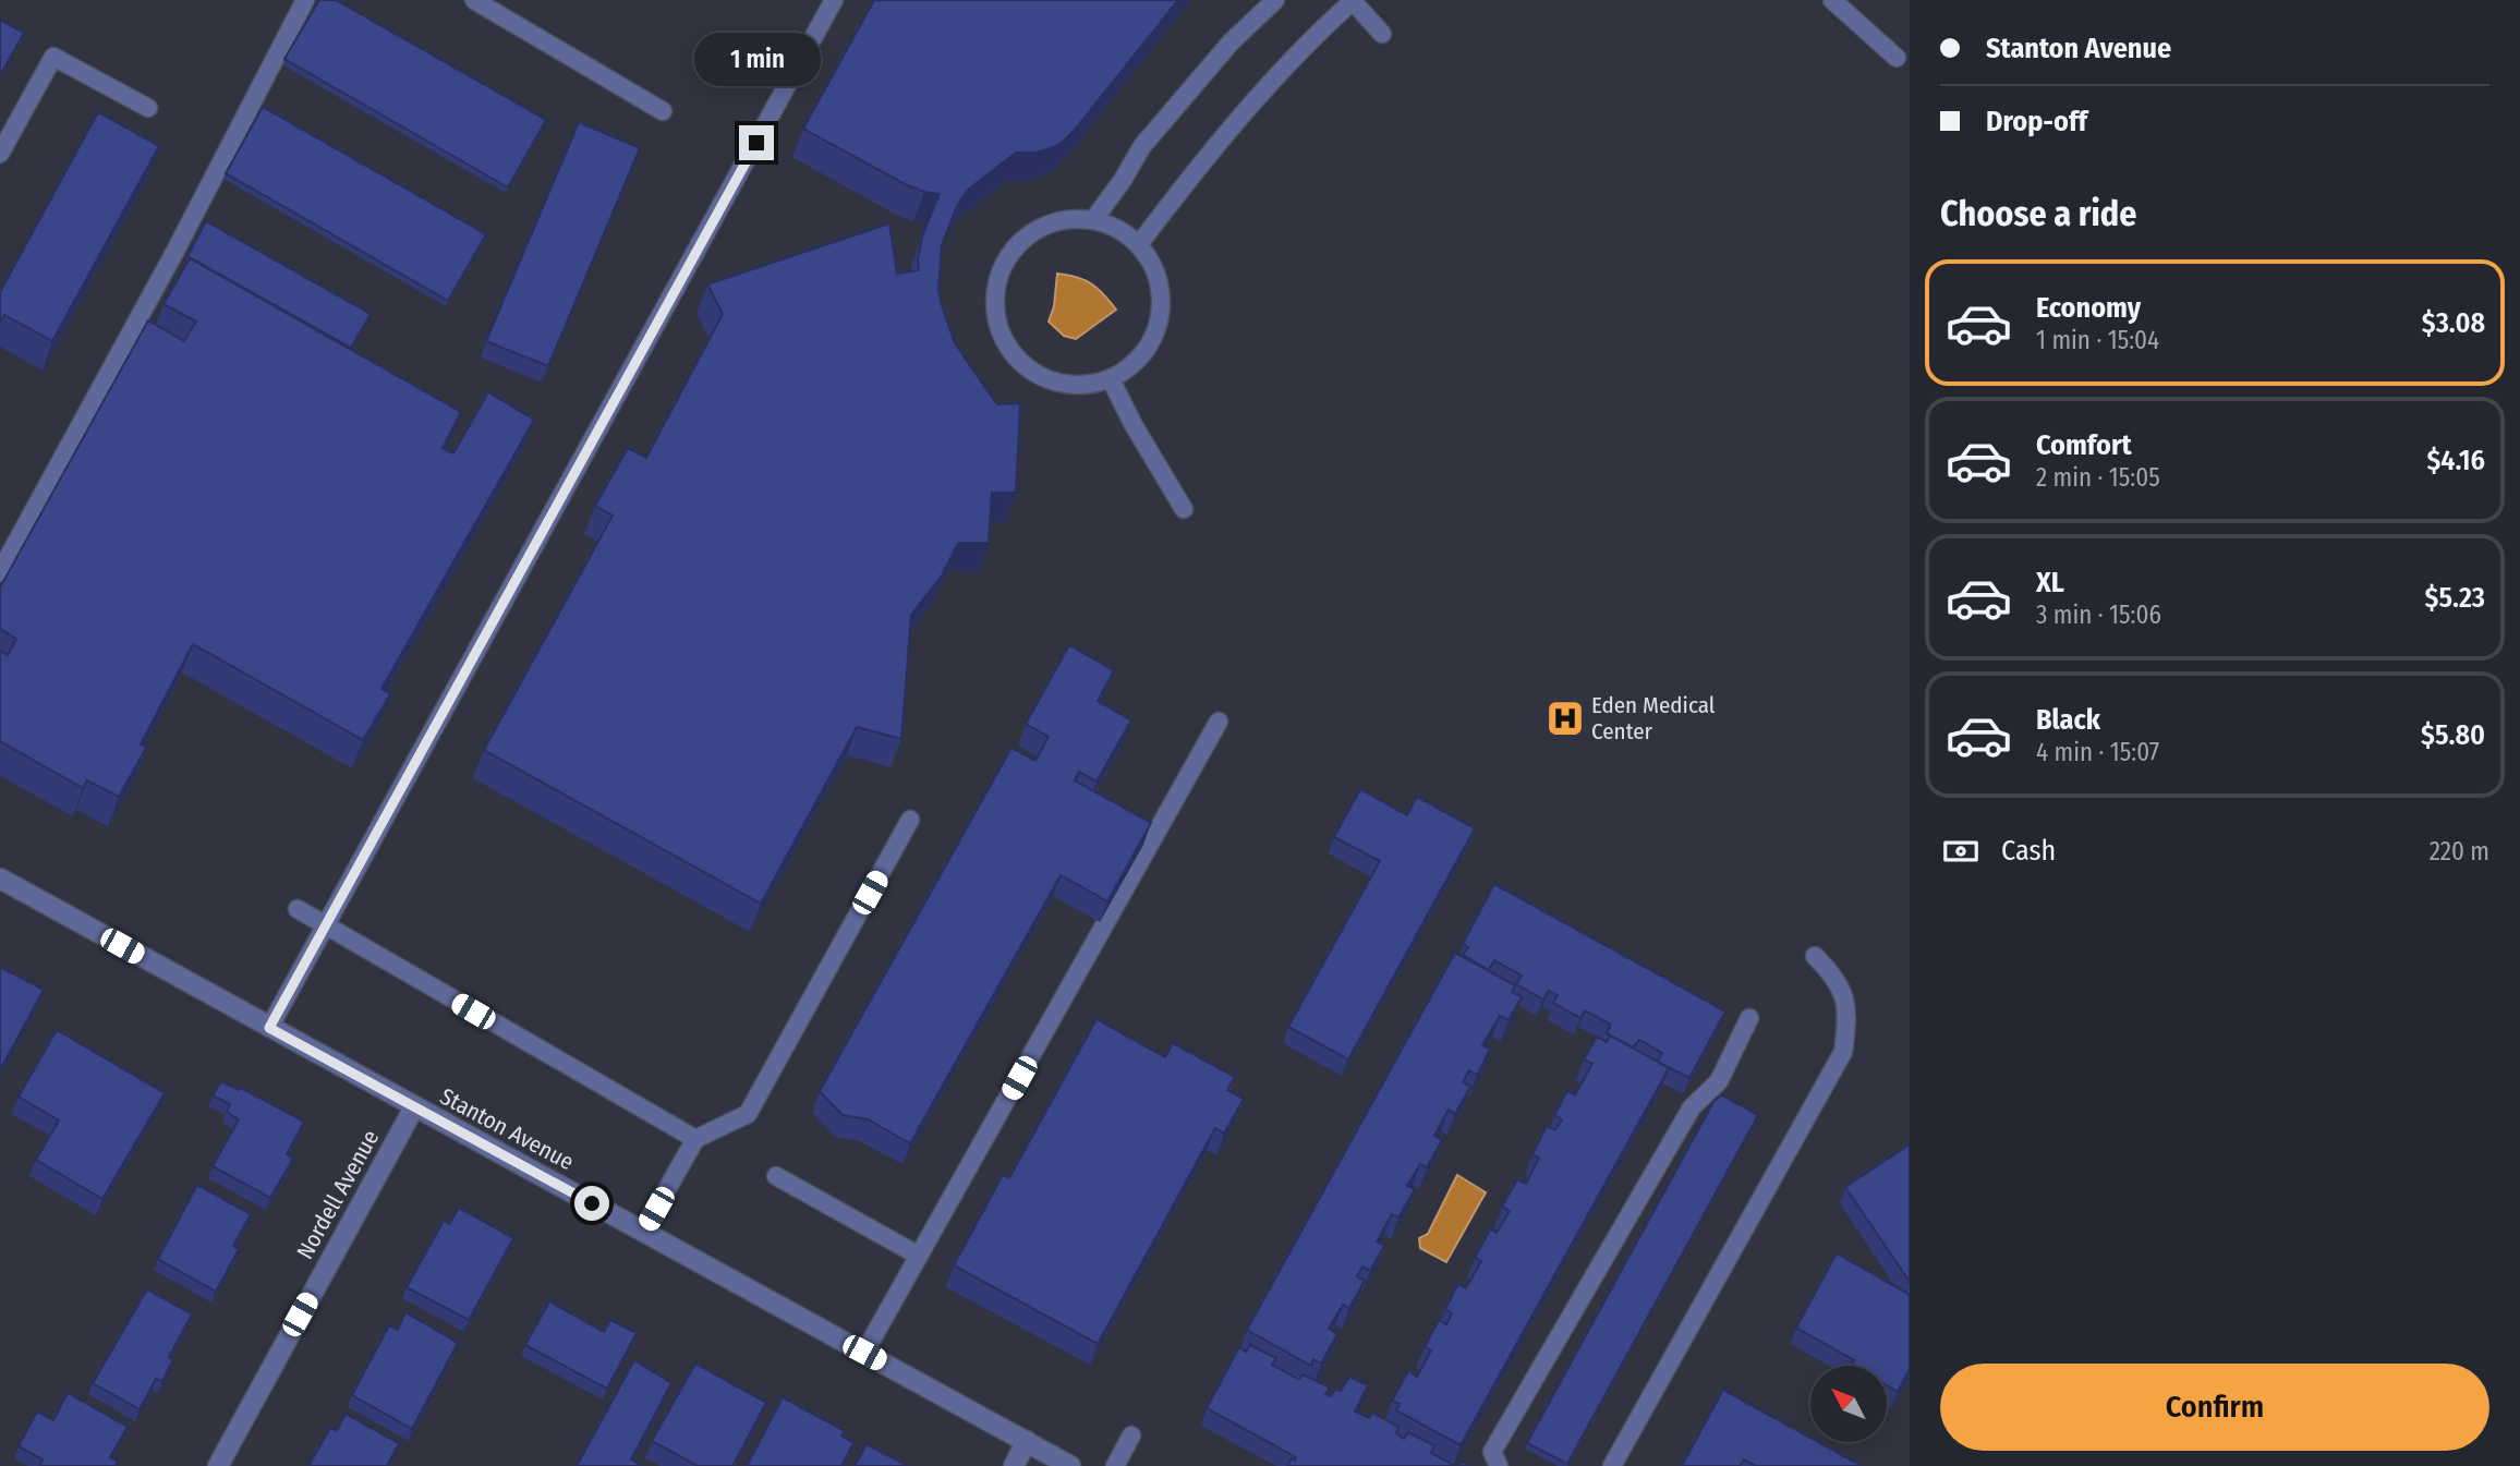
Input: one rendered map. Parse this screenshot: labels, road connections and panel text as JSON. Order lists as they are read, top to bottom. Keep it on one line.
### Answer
{"streets":{"street":["Stanton Avenue","Nordell Avenue"]},"crossings":[["Stanton Avenue","Nordell Avenue"]],"places":{"hospital":["Eden Medical Center"]},"north":"top left","page":{"banner":["Stanton Avenue","Drop-off"],"bubble":"1 min","heading":"Choose a ride","list":[{"name":"Economy","note":"1 min · 15:04","value":"$3.08"},{"name":"Comfort","note":"2 min · 15:05","value":"$4.16"},{"name":"XL","note":"3 min · 15:06","value":"$5.23"},{"name":"Black","note":"4 min · 15:07","value":"$5.80"}],"pay":["Cash","220 m"],"buttons":"Confirm"}}
